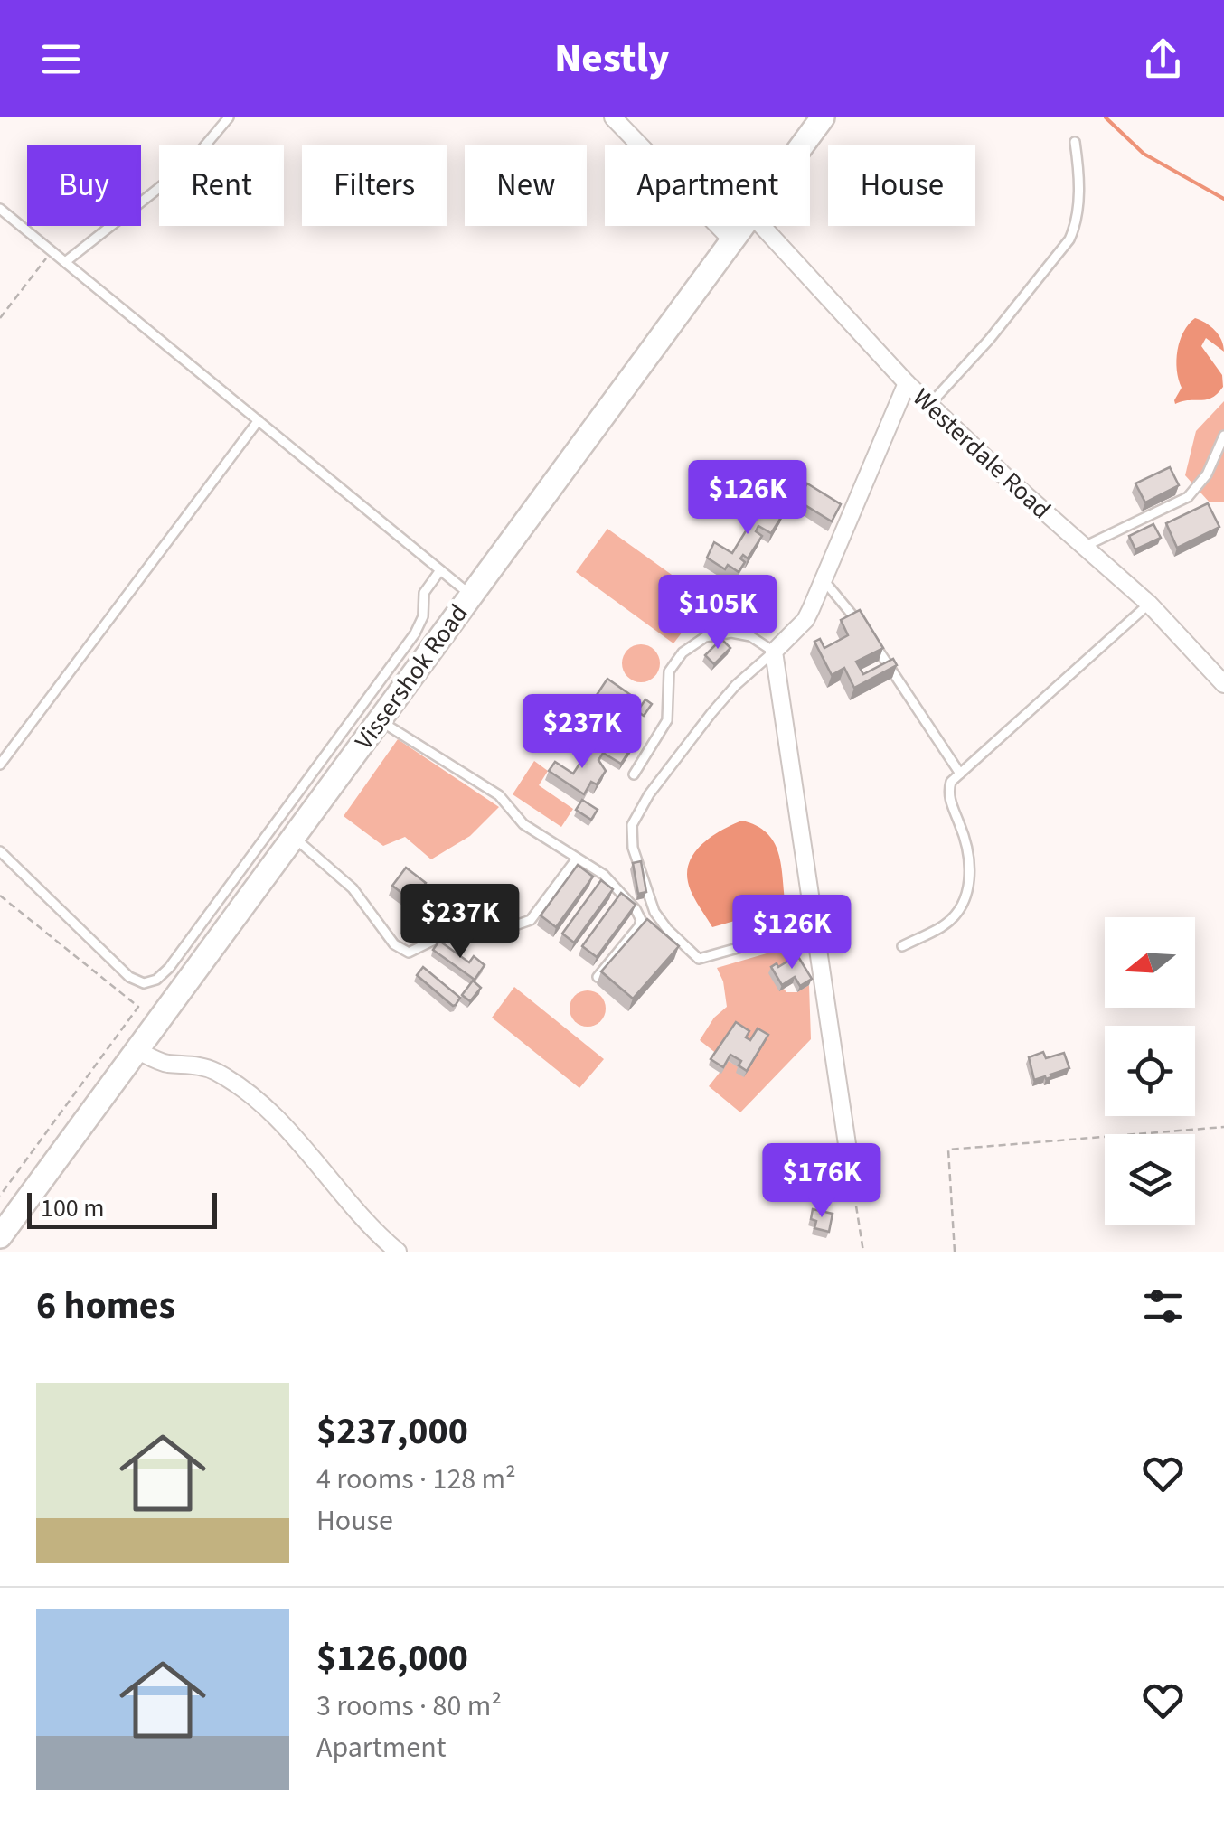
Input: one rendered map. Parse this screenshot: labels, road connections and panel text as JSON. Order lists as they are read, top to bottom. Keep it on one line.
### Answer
{"streets":{"main road":["Vissershok Road"],"street":["Westerdale Road"]},"scale_bar":"100 m","north":"left","page":{"header":"Nestly","chip":["Buy","Rent","Filters","New","Apartment","House"],"price":["$126K","$105K","$237K","$237K","$126K","$176K"],"scale":"100 m","heading":"6 homes","list":[{"name":"$237,000","note":"4 rooms · 128 m² · House"},{"name":"$126,000","note":"3 rooms · 80 m² · Apartment"}]}}
